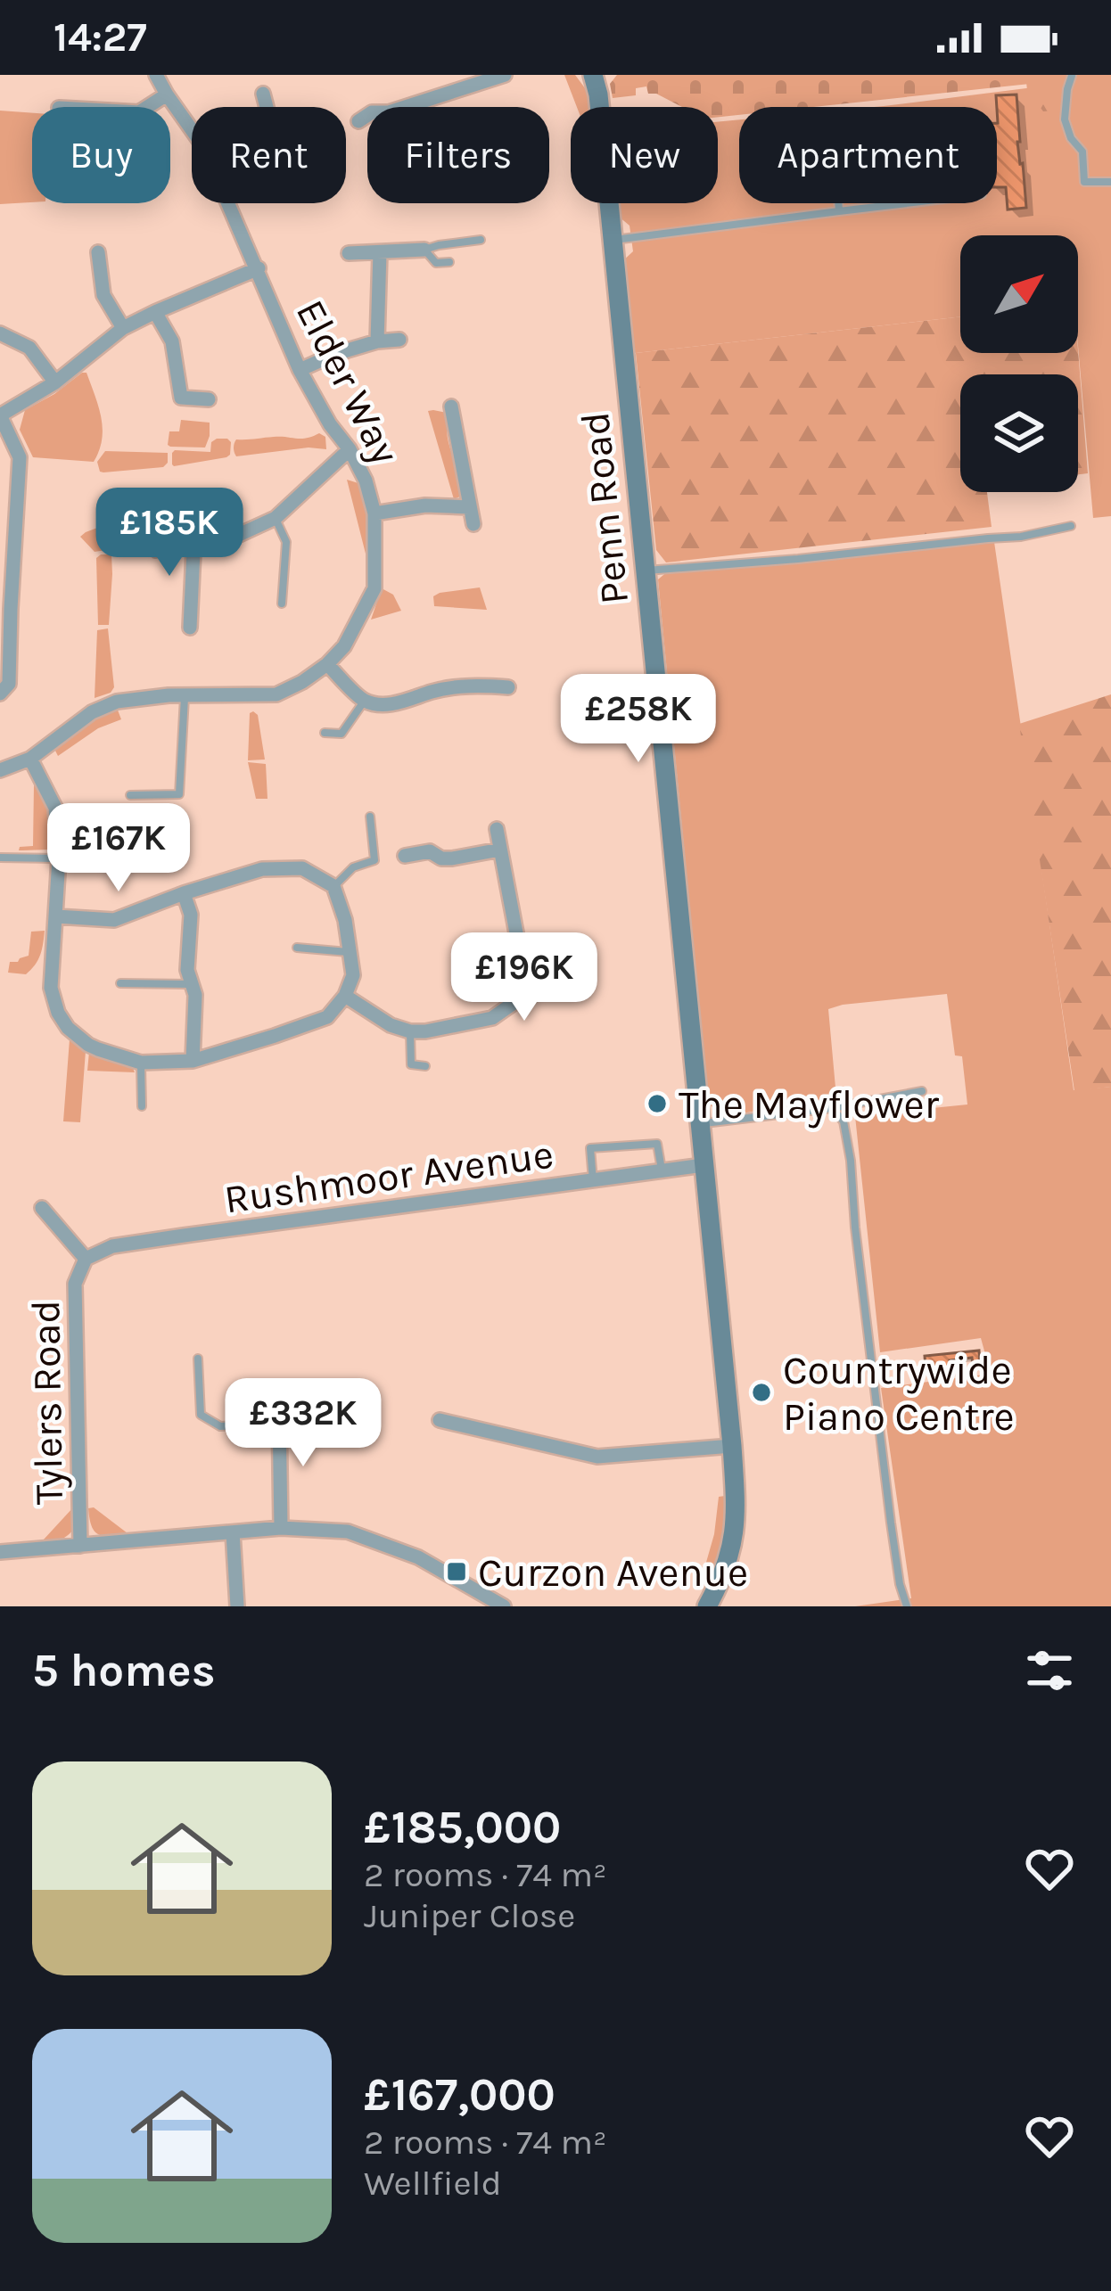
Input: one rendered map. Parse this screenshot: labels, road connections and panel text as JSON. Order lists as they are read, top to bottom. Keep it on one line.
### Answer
{"streets":{"main road":["Penn Road"],"street":["Elder Way","Rushmoor Avenue","Tylers Road"]},"crossings":[["Penn Road","Rushmoor Avenue"],["Rushmoor Avenue","Tylers Road"]],"places":{"other":["The Mayflower","Countrywide Piano Centre"],"transit":["Curzon Avenue"]},"north":"top right","page":{"status":"14:27","chip":["Buy","Rent","Filters","New","Apartment"],"price":["£185K","£258K","£167K","£196K","£332K"],"heading":"5 homes","list":[{"name":"£185,000","note":"2 rooms · 74 m² · Juniper Close"},{"name":"£167,000","note":"2 rooms · 74 m² · Wellfield"}]}}
